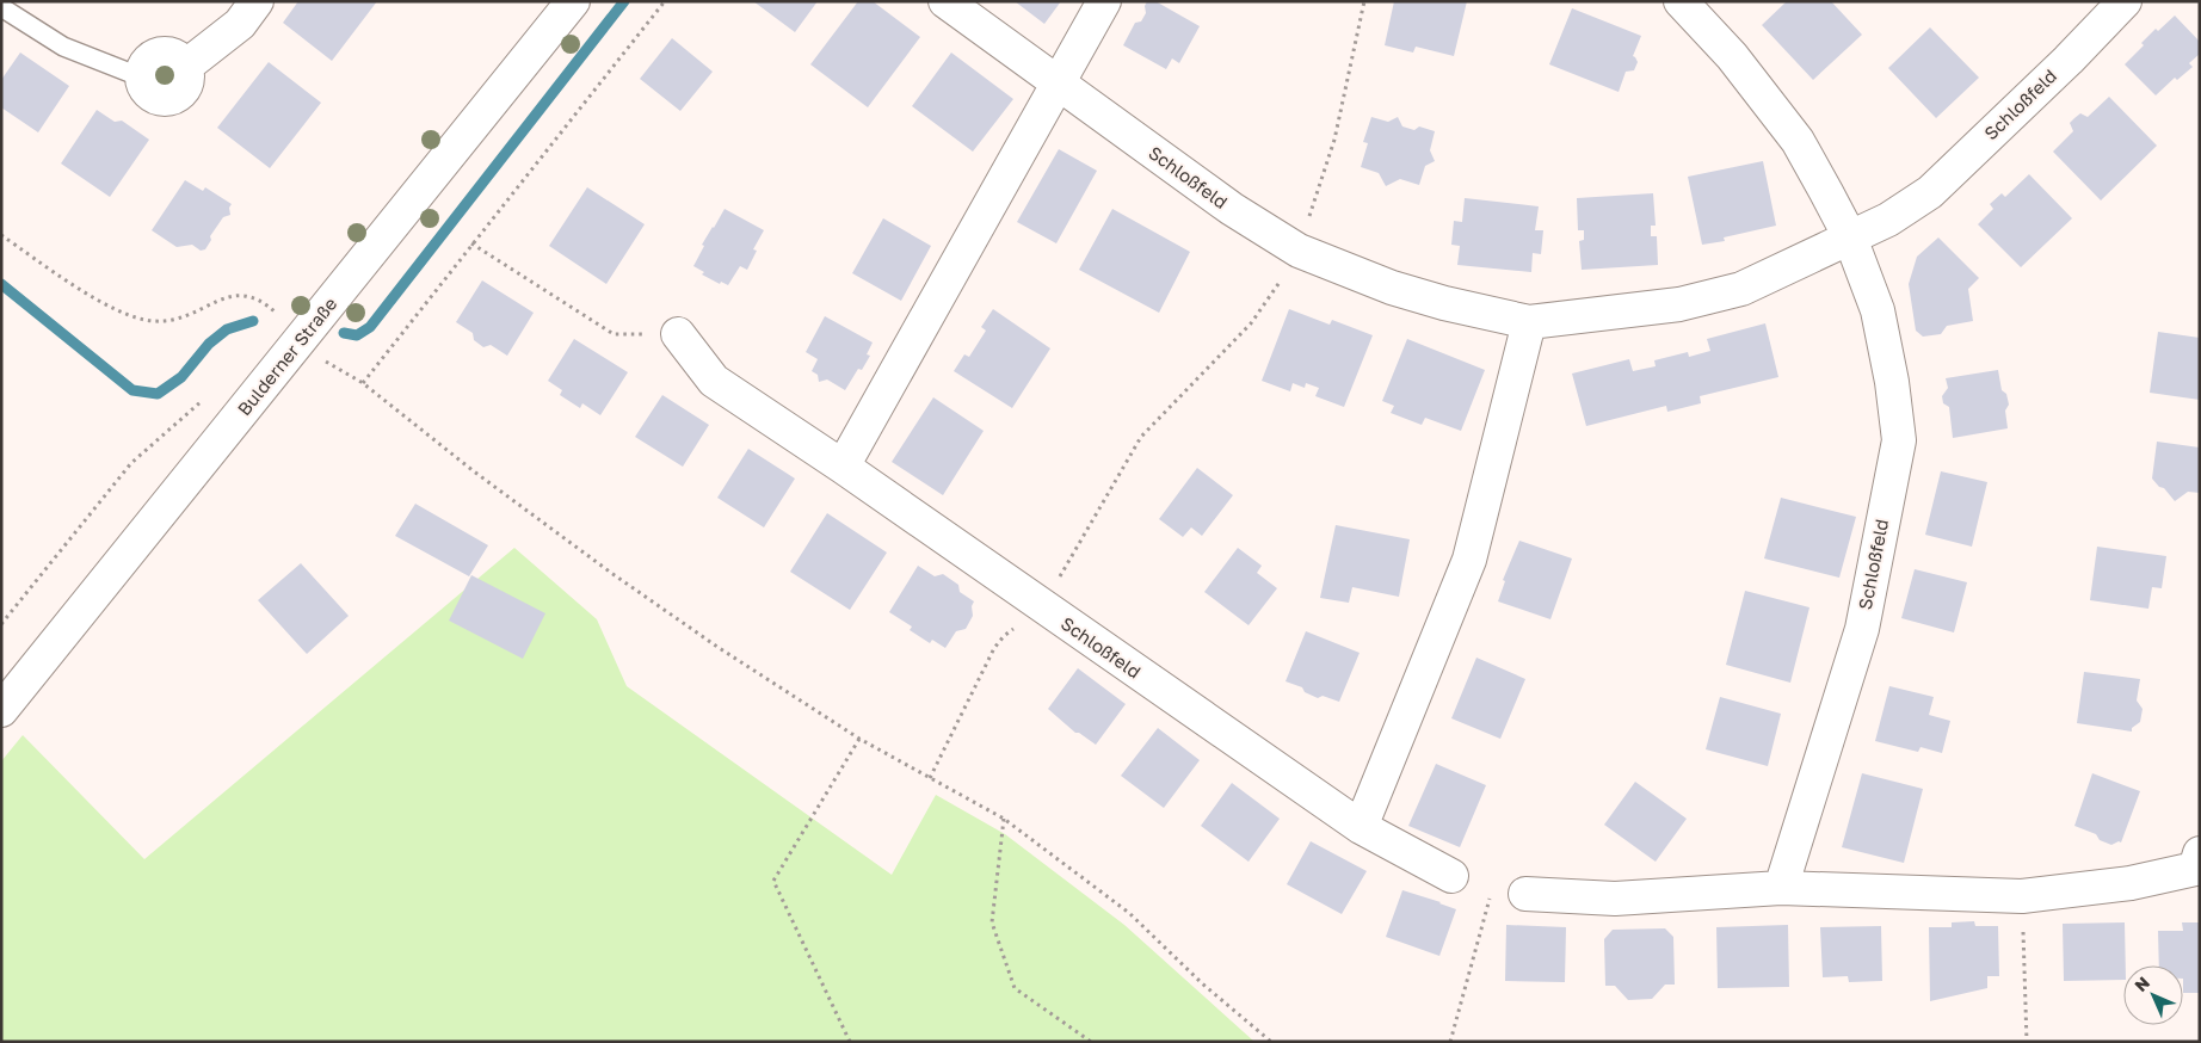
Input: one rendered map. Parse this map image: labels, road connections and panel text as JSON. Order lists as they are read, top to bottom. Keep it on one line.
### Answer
{"streets":{"street":["Schloßfeld","Bulderner Straße"]},"north":"top left"}
